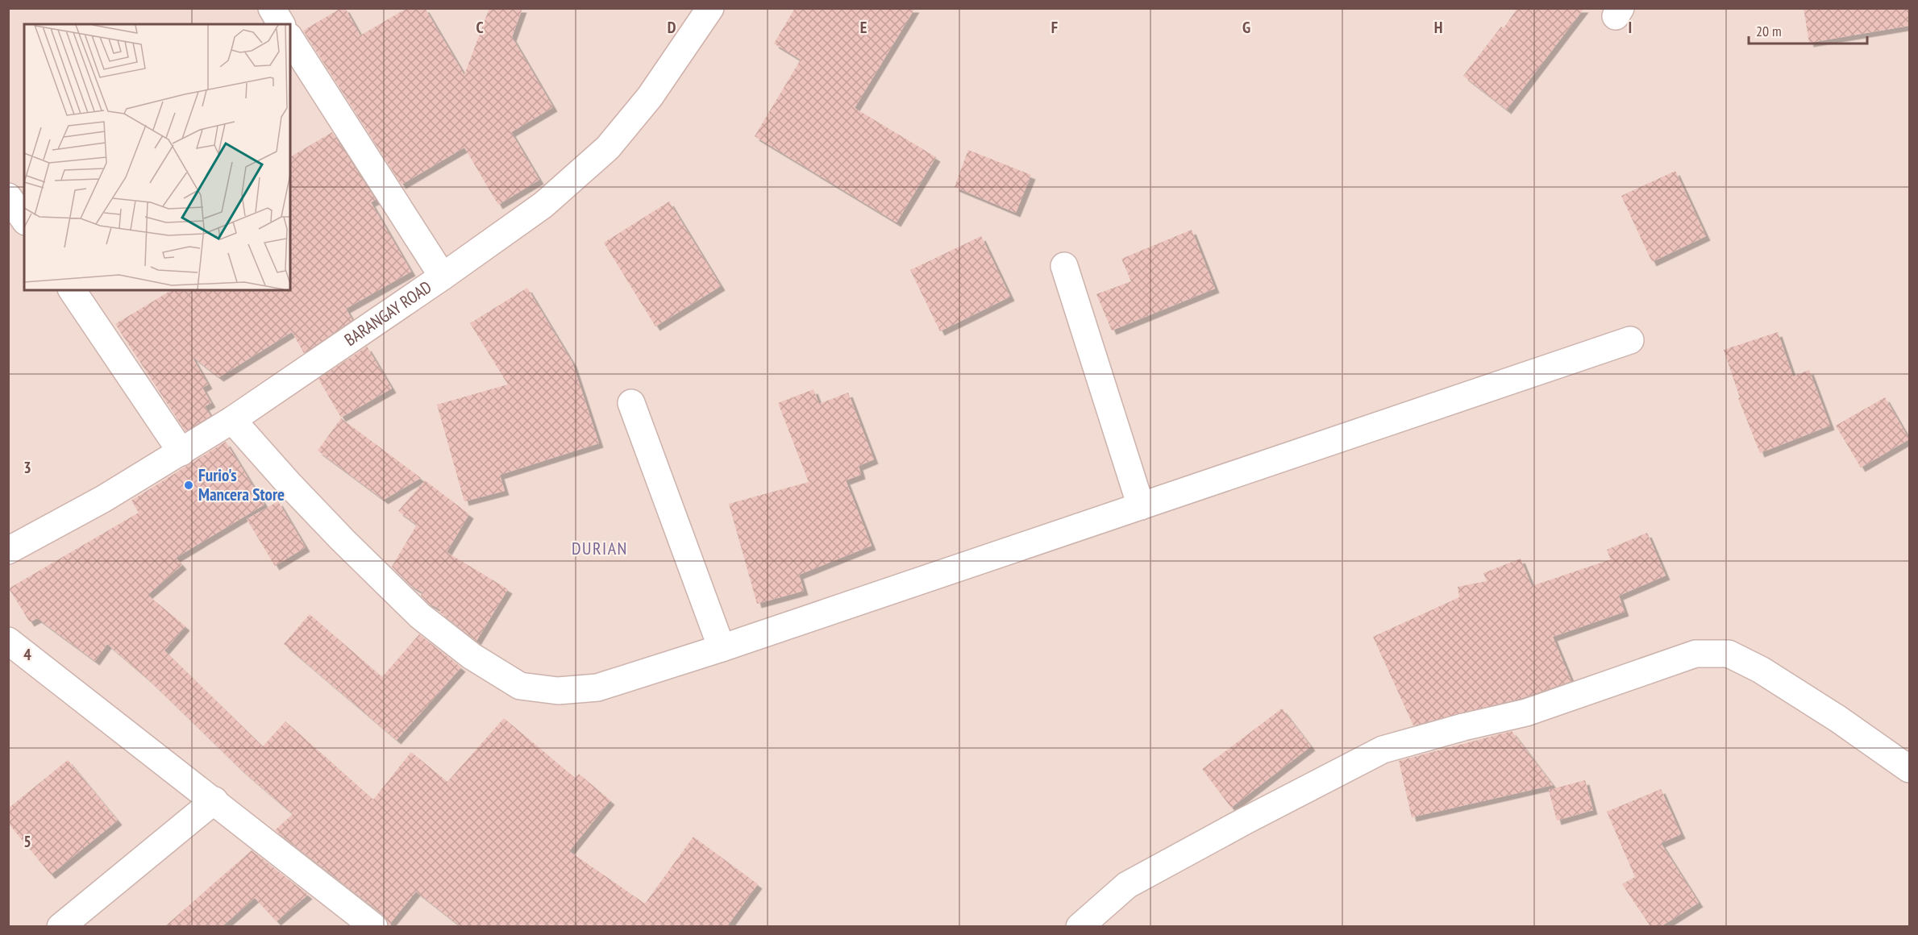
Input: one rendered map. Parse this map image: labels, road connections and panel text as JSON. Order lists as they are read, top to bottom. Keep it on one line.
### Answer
{"streets":{"street":["BARANGAY ROAD"]},"districts":["DURIAN"],"places":["Furio's Mancera Store"],"scale_bar":"20 m","grid":{"columns":["C","D","E","F","G","H","I"],"rows":["3","4","5"]}}
